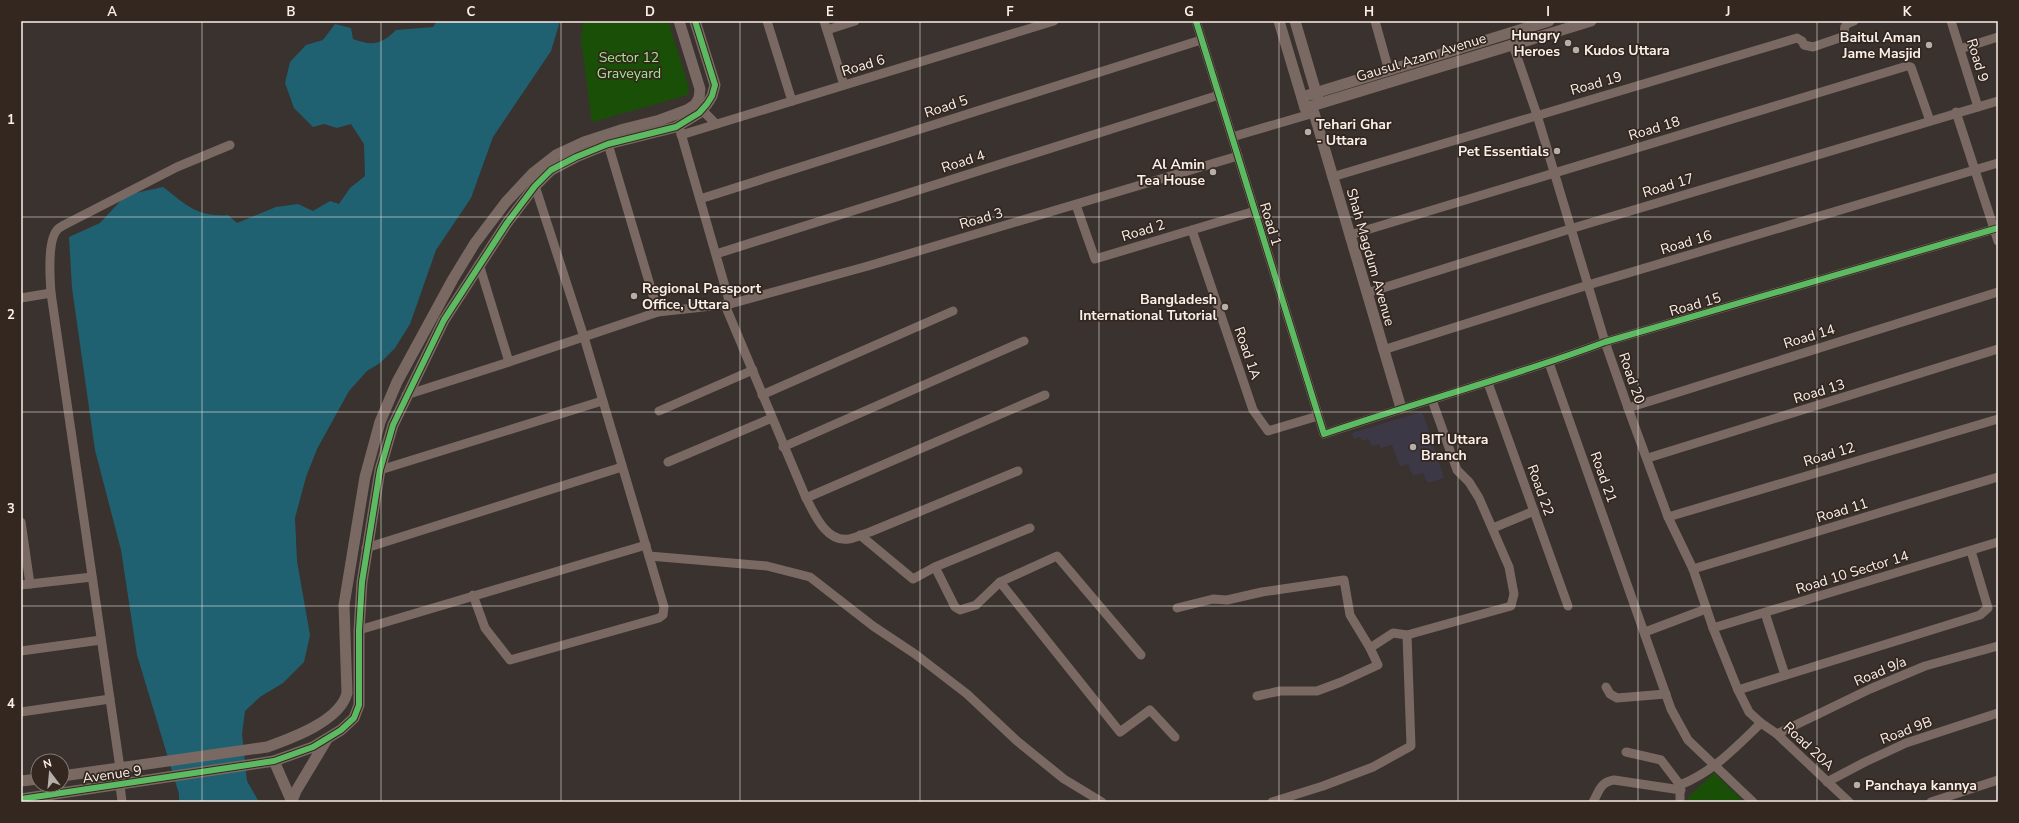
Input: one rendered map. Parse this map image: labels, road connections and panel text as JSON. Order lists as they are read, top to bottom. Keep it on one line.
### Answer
{"streets":{"street":["Gausul Azam Avenue","Road 9","Road 6","Road 19","Road 5","Road 18","Road 4","Road 17","Road 3","Road 1","Road 2","Road 16","Shah Magdum Avenue","Road 15","Road 14","Road 1A","Road 20","Road 13","Road 12","Road 21","Road 22","Road 11","Road 10 Sector 14","Road 9/a","Road 9B","Road 20A","Avenue 9"]},"crossings":[["Gausul Azam Avenue","Shah Magdum Avenue"],["Gausul Azam Avenue","Road 20"],["Road 9","Road 17"],["Road 6","Avenue 9"],["Road 19","Shah Magdum Avenue"],["Road 19","Road 20"],["Road 5","Road 1"],["Road 18","Road 17"],["Road 18","Shah Magdum Avenue"],["Road 18","Road 20"],["Road 4","Road 1"],["Road 17","Shah Magdum Avenue"],["Road 17","Road 20"],["Road 3","Road 1"],["Road 3","Road 2"],["Road 3","Avenue 9"],["Road 1","Road 2"],["Road 1","Road 15"],["Road 1","Road 1A"],["Road 2","Road 1A"],["Road 16","Shah Magdum Avenue"],["Road 16","Road 20"],["Shah Magdum Avenue","Road 15"],["Road 15","Road 20"],["Road 15","Road 21"],["Road 15","Road 22"],["Road 14","Road 20"],["Road 20","Road 13"],["Road 20","Road 12"],["Road 20","Road 11"],["Road 20","Road 10 Sector 14"],["Road 20","Road 20A"],["Road 9/a","Road 20A"],["Road 9B","Road 20A"]],"parks":["Sector 12 Graveyard"],"places":["Hungry Heroes","Baitul Aman Jame Masjid","Kudos Uttara","Tehari Ghar - Uttara","Pet Essentials","Al Amin Tea House","Regional Passport Office, Uttara","Bangladesh International Tutorial","BIT Uttara Branch","Panchaya kannya"],"north":"top","grid":{"columns":["A","B","C","D","E","F","G","H","I","J","K"],"rows":["1","2","3","4"]}}
